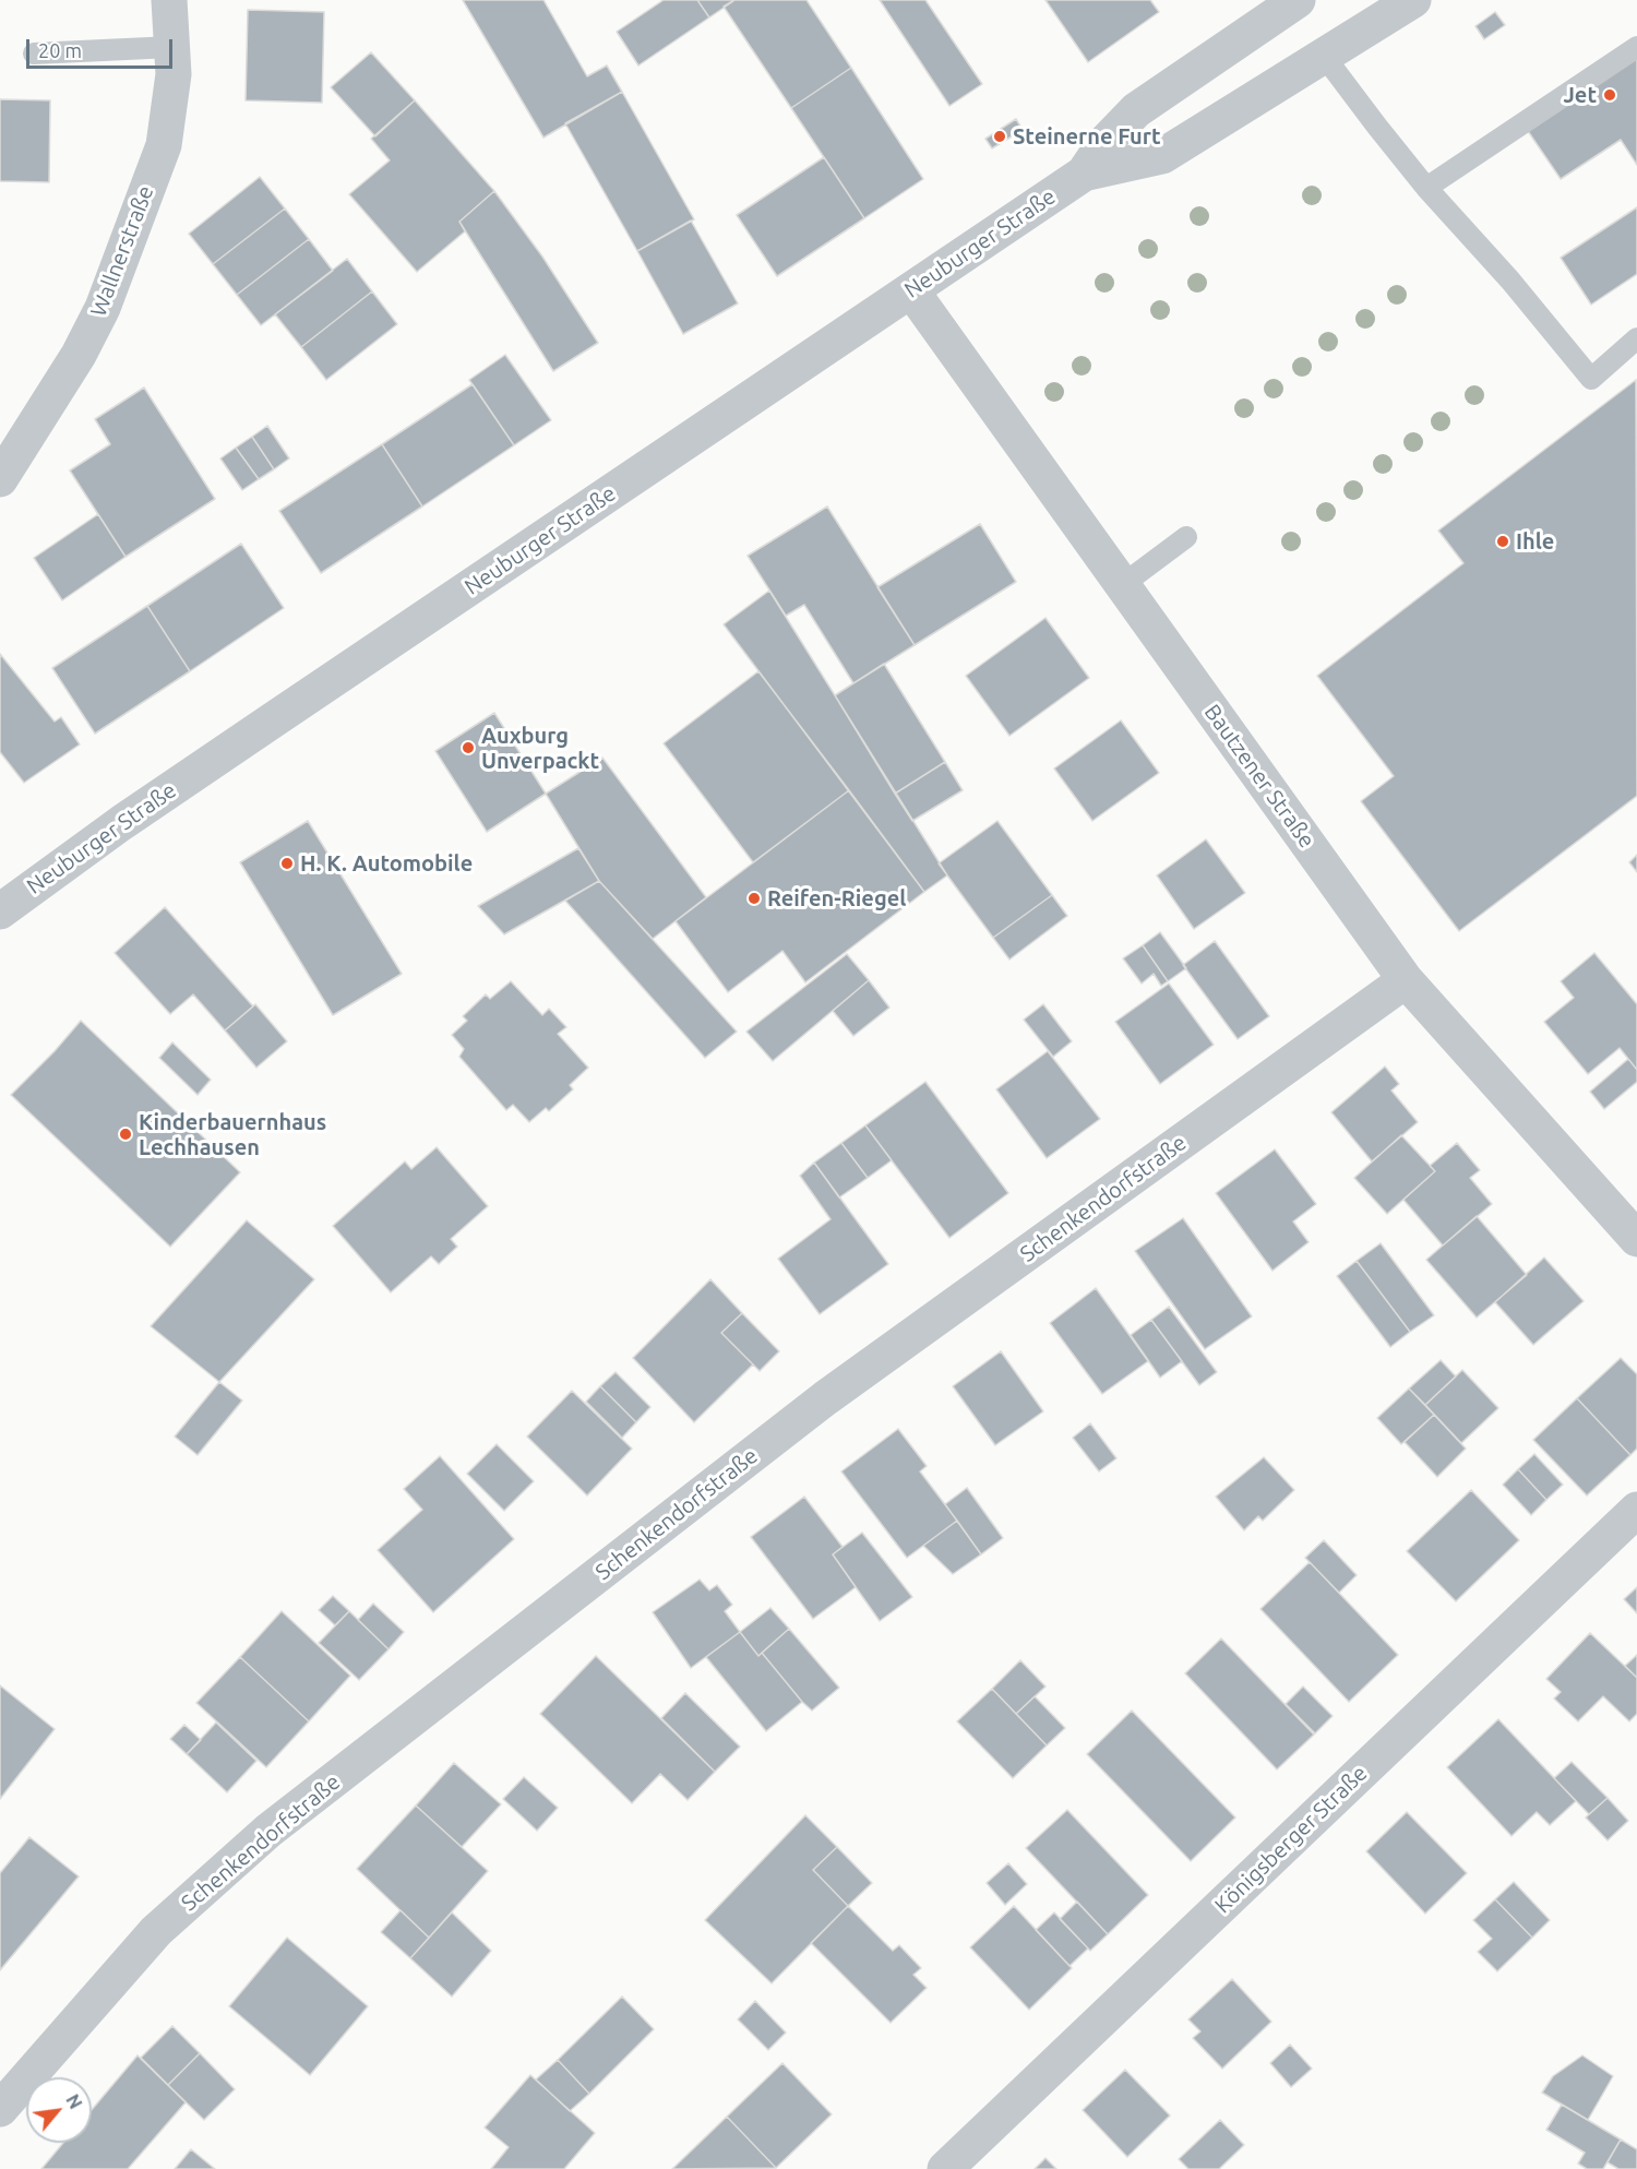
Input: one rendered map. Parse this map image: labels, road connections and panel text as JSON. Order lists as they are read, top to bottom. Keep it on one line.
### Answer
{"streets":{"street":["Neuburger Straße","Wallnerstraße","Bautzener Straße","Schenkendorfstraße","Königsberger Straße"]},"crossings":[["Neuburger Straße","Bautzener Straße"],["Bautzener Straße","Schenkendorfstraße"]],"places":["Jet","Steinerne Furt","Ihle","Auxburg Unverpackt","H. K. Automobile","Reifen-Riegel","Kinderbauernhaus Lechhausen"],"scale_bar":"20 m","north":"top right"}
